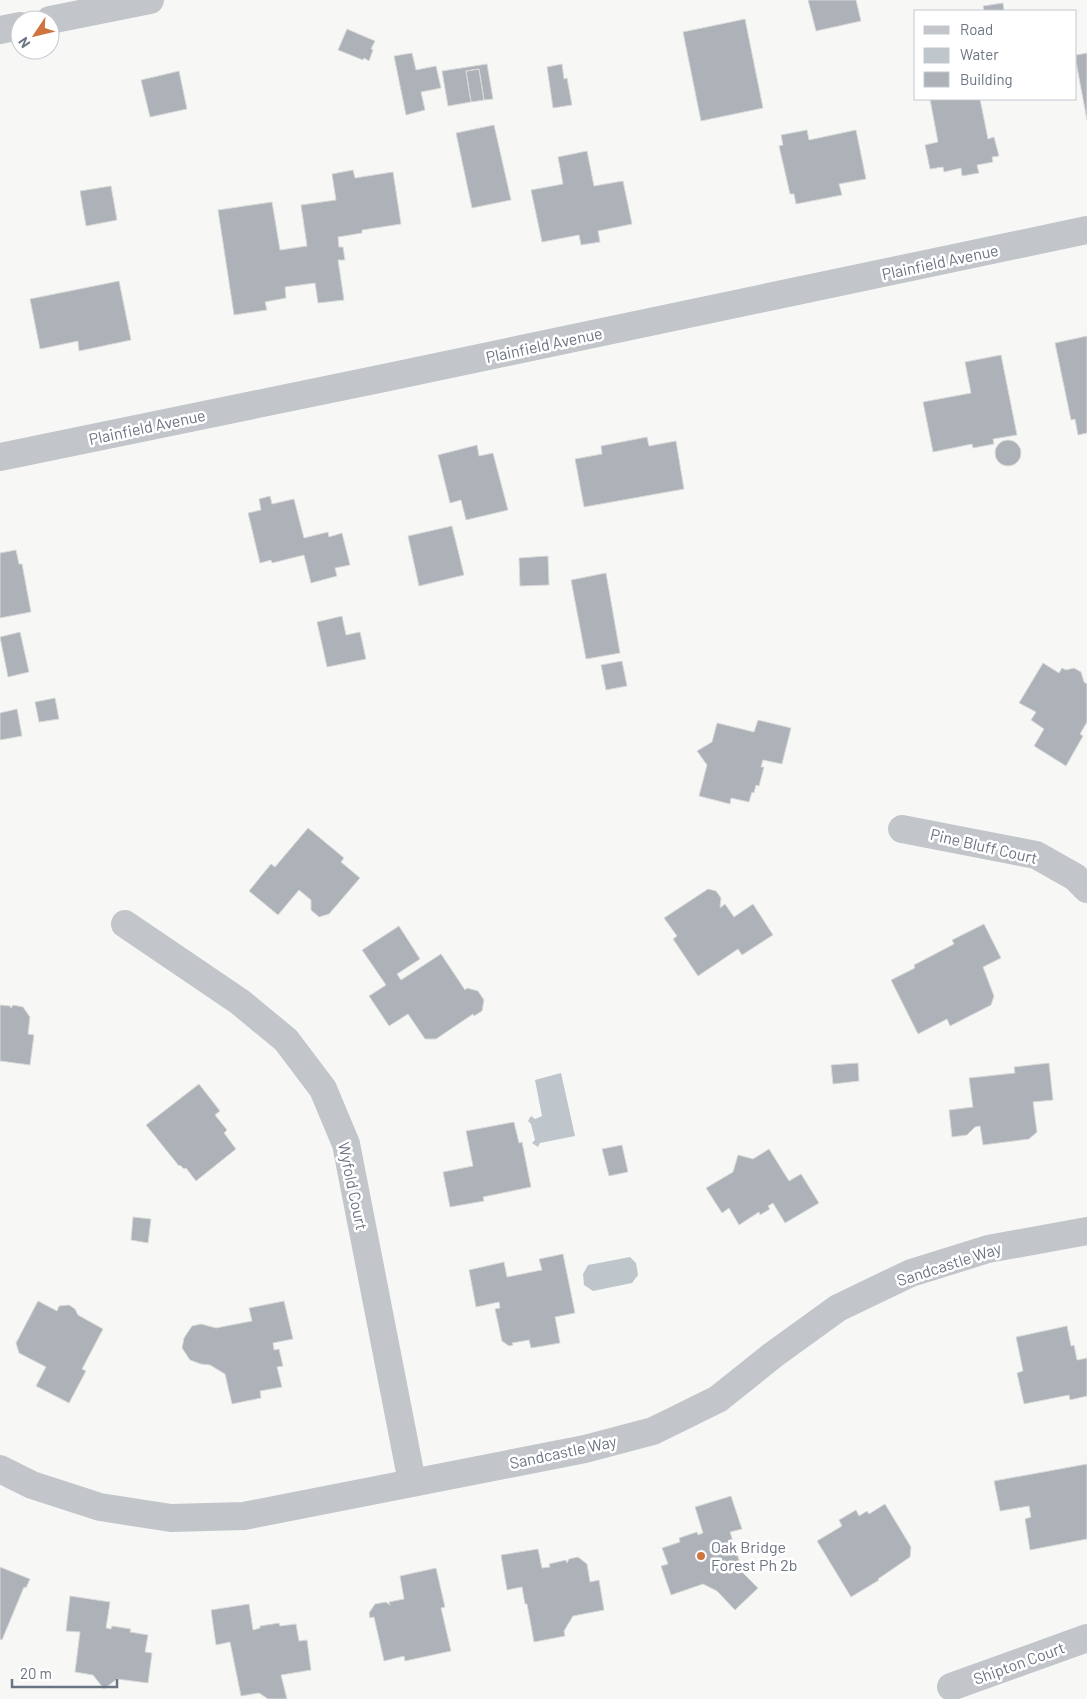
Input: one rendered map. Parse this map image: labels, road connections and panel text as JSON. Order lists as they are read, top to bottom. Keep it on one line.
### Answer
{"streets":{"street":["Plainfield Avenue","Pine Bluff Court","Wyfold Court","Sandcastle Way","Shipton Court"]},"crossings":[["Wyfold Court","Sandcastle Way"]],"places":["Oak Bridge Forest Ph 2b"],"legend":["Road","Water","Building"],"scale_bar":"20 m","north":"bottom left"}
